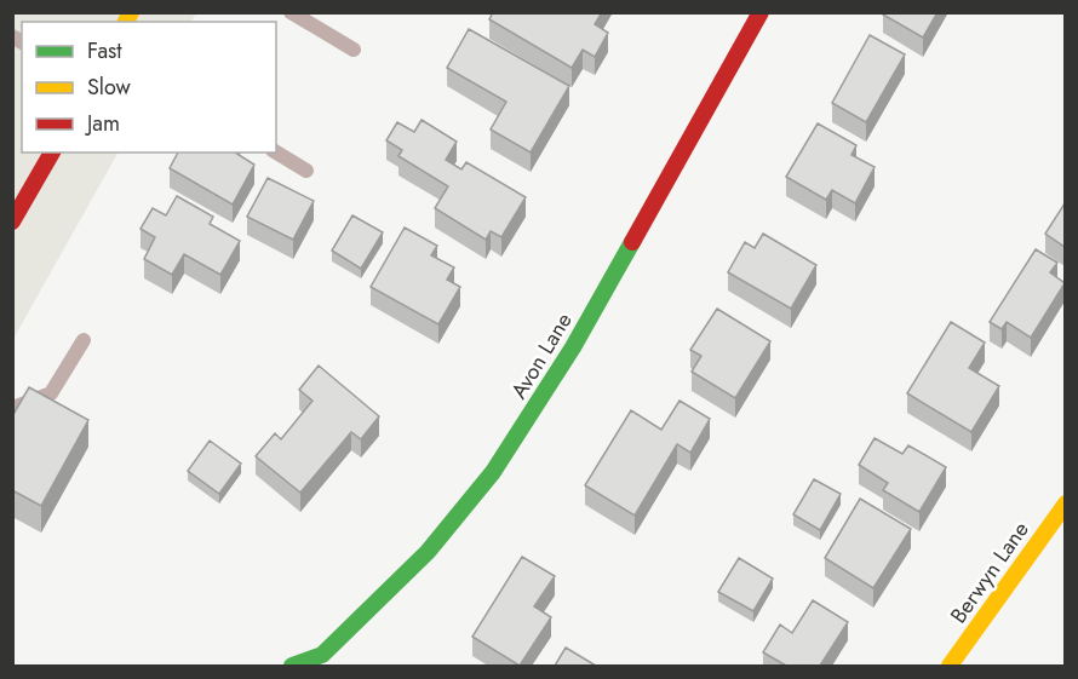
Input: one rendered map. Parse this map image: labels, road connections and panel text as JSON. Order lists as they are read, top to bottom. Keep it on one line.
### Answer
{"streets":{"street":["Avon Lane","Berwyn Lane"]},"legend":["Fast","Slow","Jam"]}
